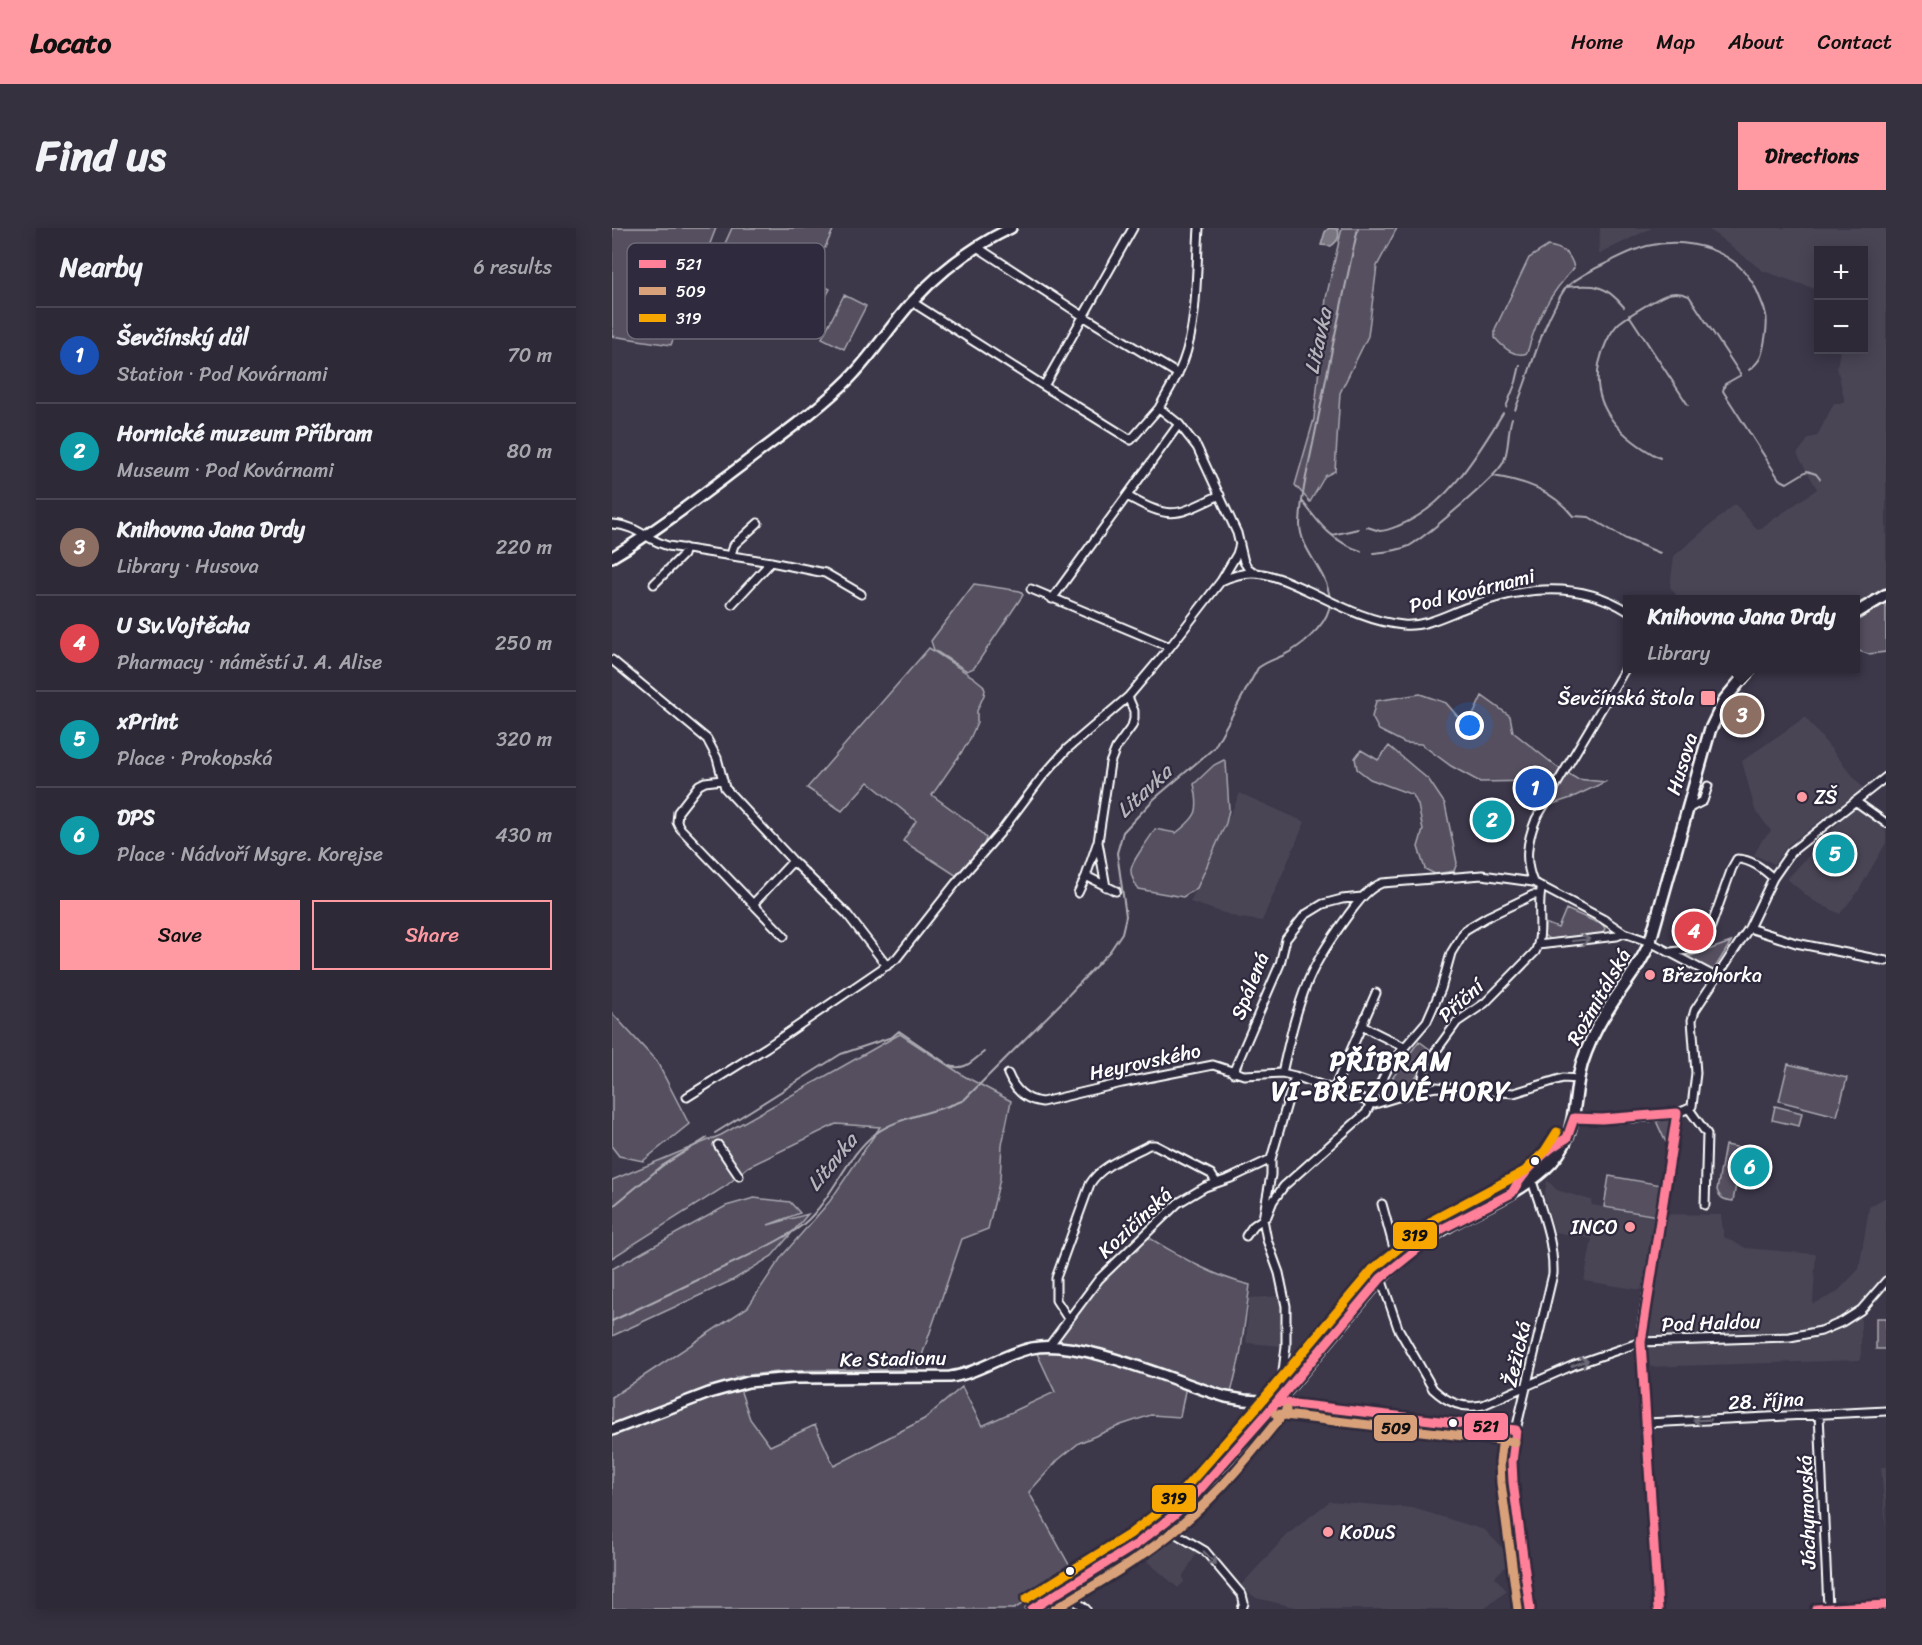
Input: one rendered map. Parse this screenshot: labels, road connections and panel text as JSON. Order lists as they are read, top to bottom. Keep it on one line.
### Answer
{"streets":{"main road":["Husova","Rožmitálská"],"street":["Pod Kovárnami","Spálená","Příční","Heyrovského","Kozičínská","Pod Haldou","Žežická","Ke Stadionu","28. října","Jáchymovská"]},"crossings":[["Husova","Rožmitálská"],["Spálená","Heyrovského"],["Rožmitálská","Pod Haldou"],["Rožmitálská","Žežická"],["Rožmitálská","Ke Stadionu"],["Kozičínská","Ke Stadionu"],["Pod Haldou","Žežická"],["28. října","Jáchymovská"]],"one_way":["28. října"],"districts":["PŘÍBRAM VI-BŘEZOVÉ HORY"],"water":["Litavka"],"places":{"transit":["Ševčínská štola"],"other":["ZŠ","Březohorka","INCO","KoDuS"]},"lines":["transit line 521","transit line 319","transit line 509"],"legend":["521","509","319"],"page":{"header":"Locato","nav":["Home","Map","About","Contact"],"title":"Find us","buttons":["Directions",["Save","Share"]],"heading":["Nearby","6 results"],"map_buttons":["+","−"],"list":[{"mark":"1","name":"Ševčínský důl","note":"Station · Pod Kovárnami","value":"70 m"},{"mark":"2","name":"Hornické muzeum Příbram","note":"Museum · Pod Kovárnami","value":"80 m"},{"mark":"3","name":"Knihovna Jana Drdy","note":"Library · Husova","value":"220 m"},{"mark":"4","name":"U Sv.Vojtěcha","note":"Pharmacy · náměstí J. A. Alise","value":"250 m"},{"mark":"5","name":"xPrint","note":"Place · Prokopská","value":"320 m"},{"mark":"6","name":"DPS","note":"Place · Nádvoří Msgre. Korejse","value":"430 m"}],"popup":["Knihovna Jana Drdy","Library"],"pins":["3","1","2","5","4","6"]}}
